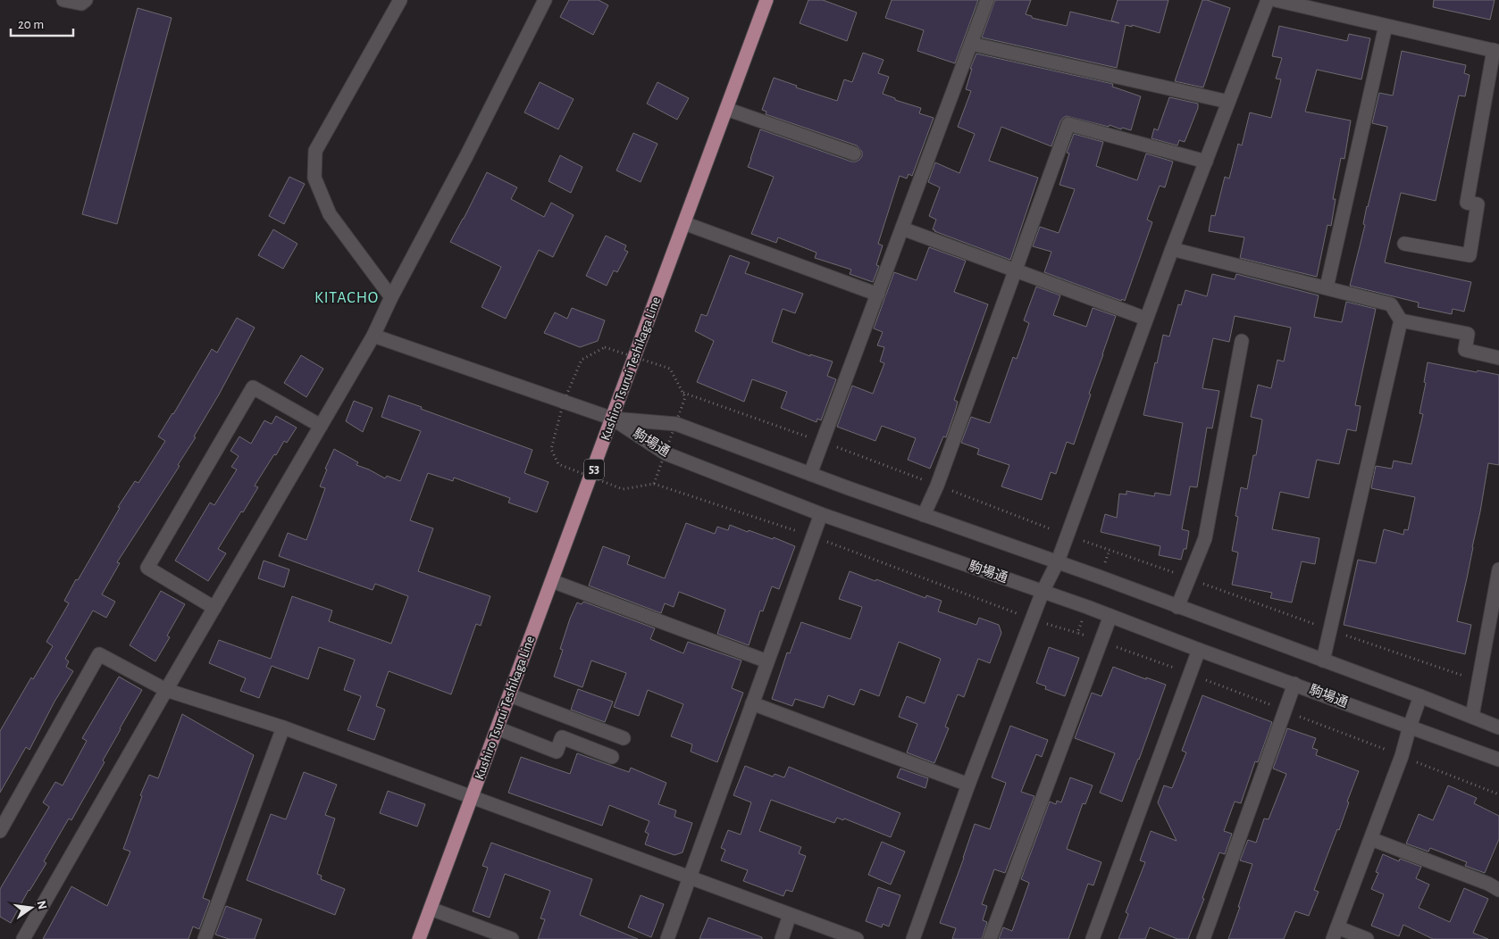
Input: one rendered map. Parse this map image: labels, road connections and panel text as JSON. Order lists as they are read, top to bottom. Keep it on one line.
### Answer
{"streets":{"main road":["Kushiro Tsurui Teshikaga Line","53"],"street":["駒場通"]},"crossings":[["Kushiro Tsurui Teshikaga Line","駒場通"]],"districts":["KITACHO"],"scale_bar":"20 m","north":"right"}
